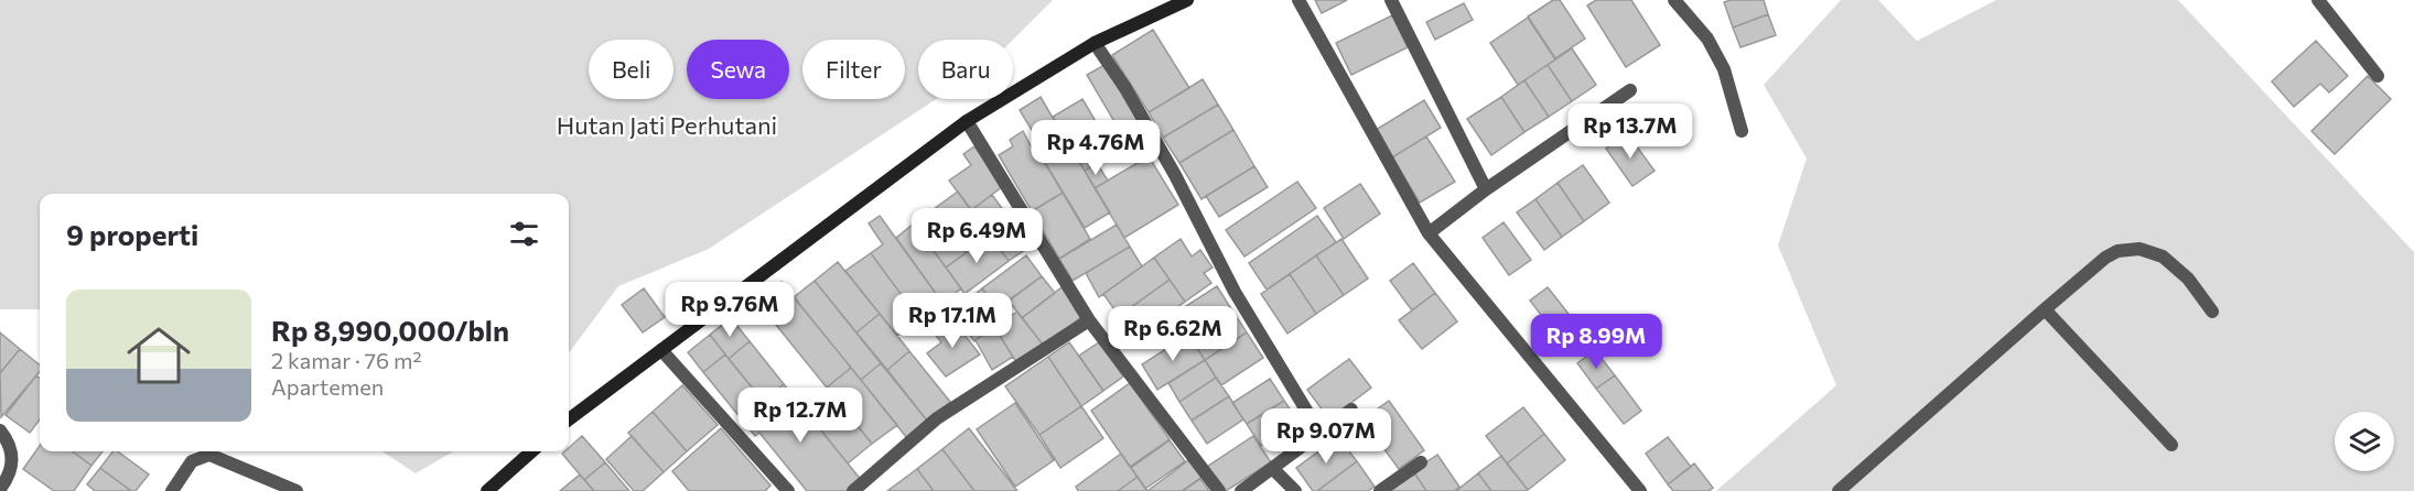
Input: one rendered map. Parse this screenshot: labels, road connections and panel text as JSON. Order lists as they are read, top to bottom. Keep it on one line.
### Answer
{"parks":["Hutan Jati Perhutani"],"page":{"chip":["Beli","Sewa","Filter","Baru"],"price":["Rp 13.7M","Rp 4.76M","Rp 6.49M","Rp 9.76M","Rp 17.1M","Rp 6.62M","Rp 8.99M","Rp 12.7M","Rp 9.07M"],"heading":"9 properti","list":[{"name":"Rp 8,990,000/bln","note":"2 kamar · 76 m² · Apartemen"}]}}
